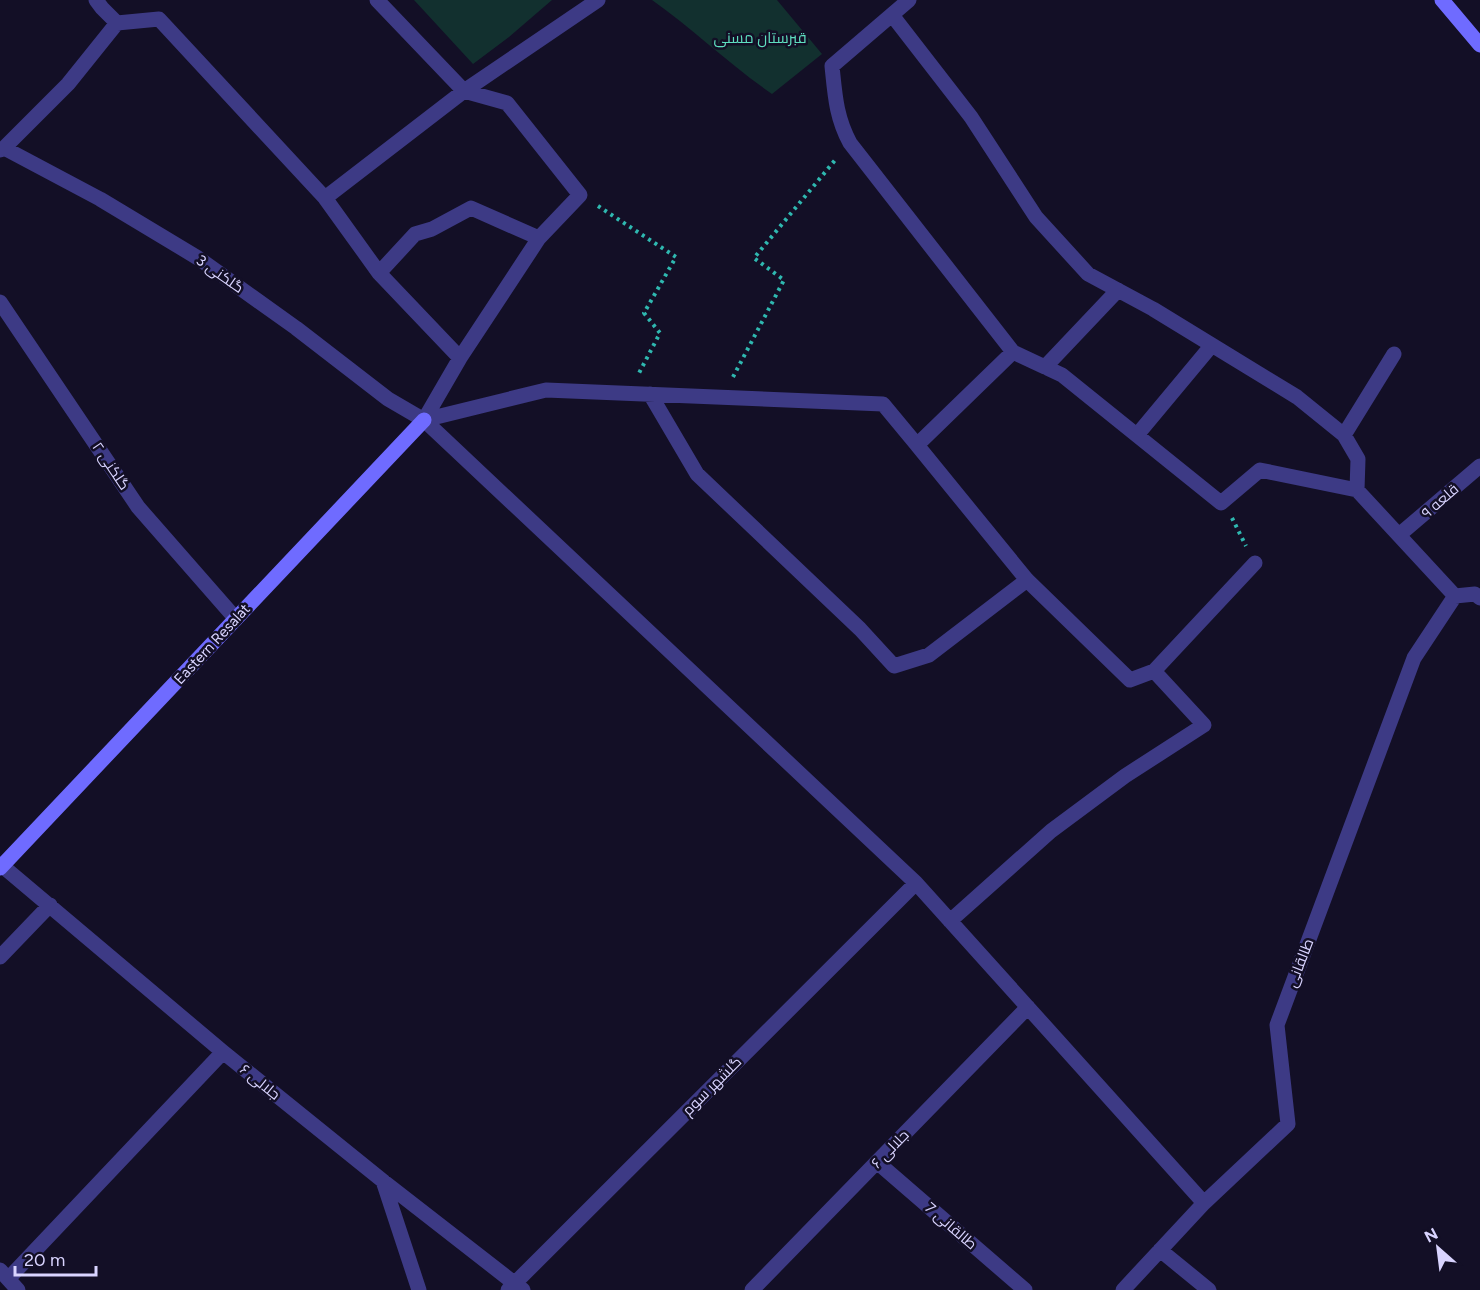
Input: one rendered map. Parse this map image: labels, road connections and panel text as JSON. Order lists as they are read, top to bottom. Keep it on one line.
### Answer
{"streets":{"main road":["Eastern Resalat"],"street":["گلکنی 3","گلکنی ۲","قلعه ۹","طالقانی","جلالی ۶","گلشهر سوم","طالقانی 7"]},"crossings":[["گلکنی 3","Eastern Resalat"],["گلکنی 3","طالقانی"],["گلکنی 3","جلالی ۶"],["گلکنی 3","گلشهر سوم"],["گلکنی ۲","Eastern Resalat"],["Eastern Resalat","جلالی ۶"],["جلالی ۶","گلشهر سوم"],["جلالی ۶","طالقانی 7"]],"parks":["قبرستان مسنی"],"scale_bar":"20 m","north":"top left"}
